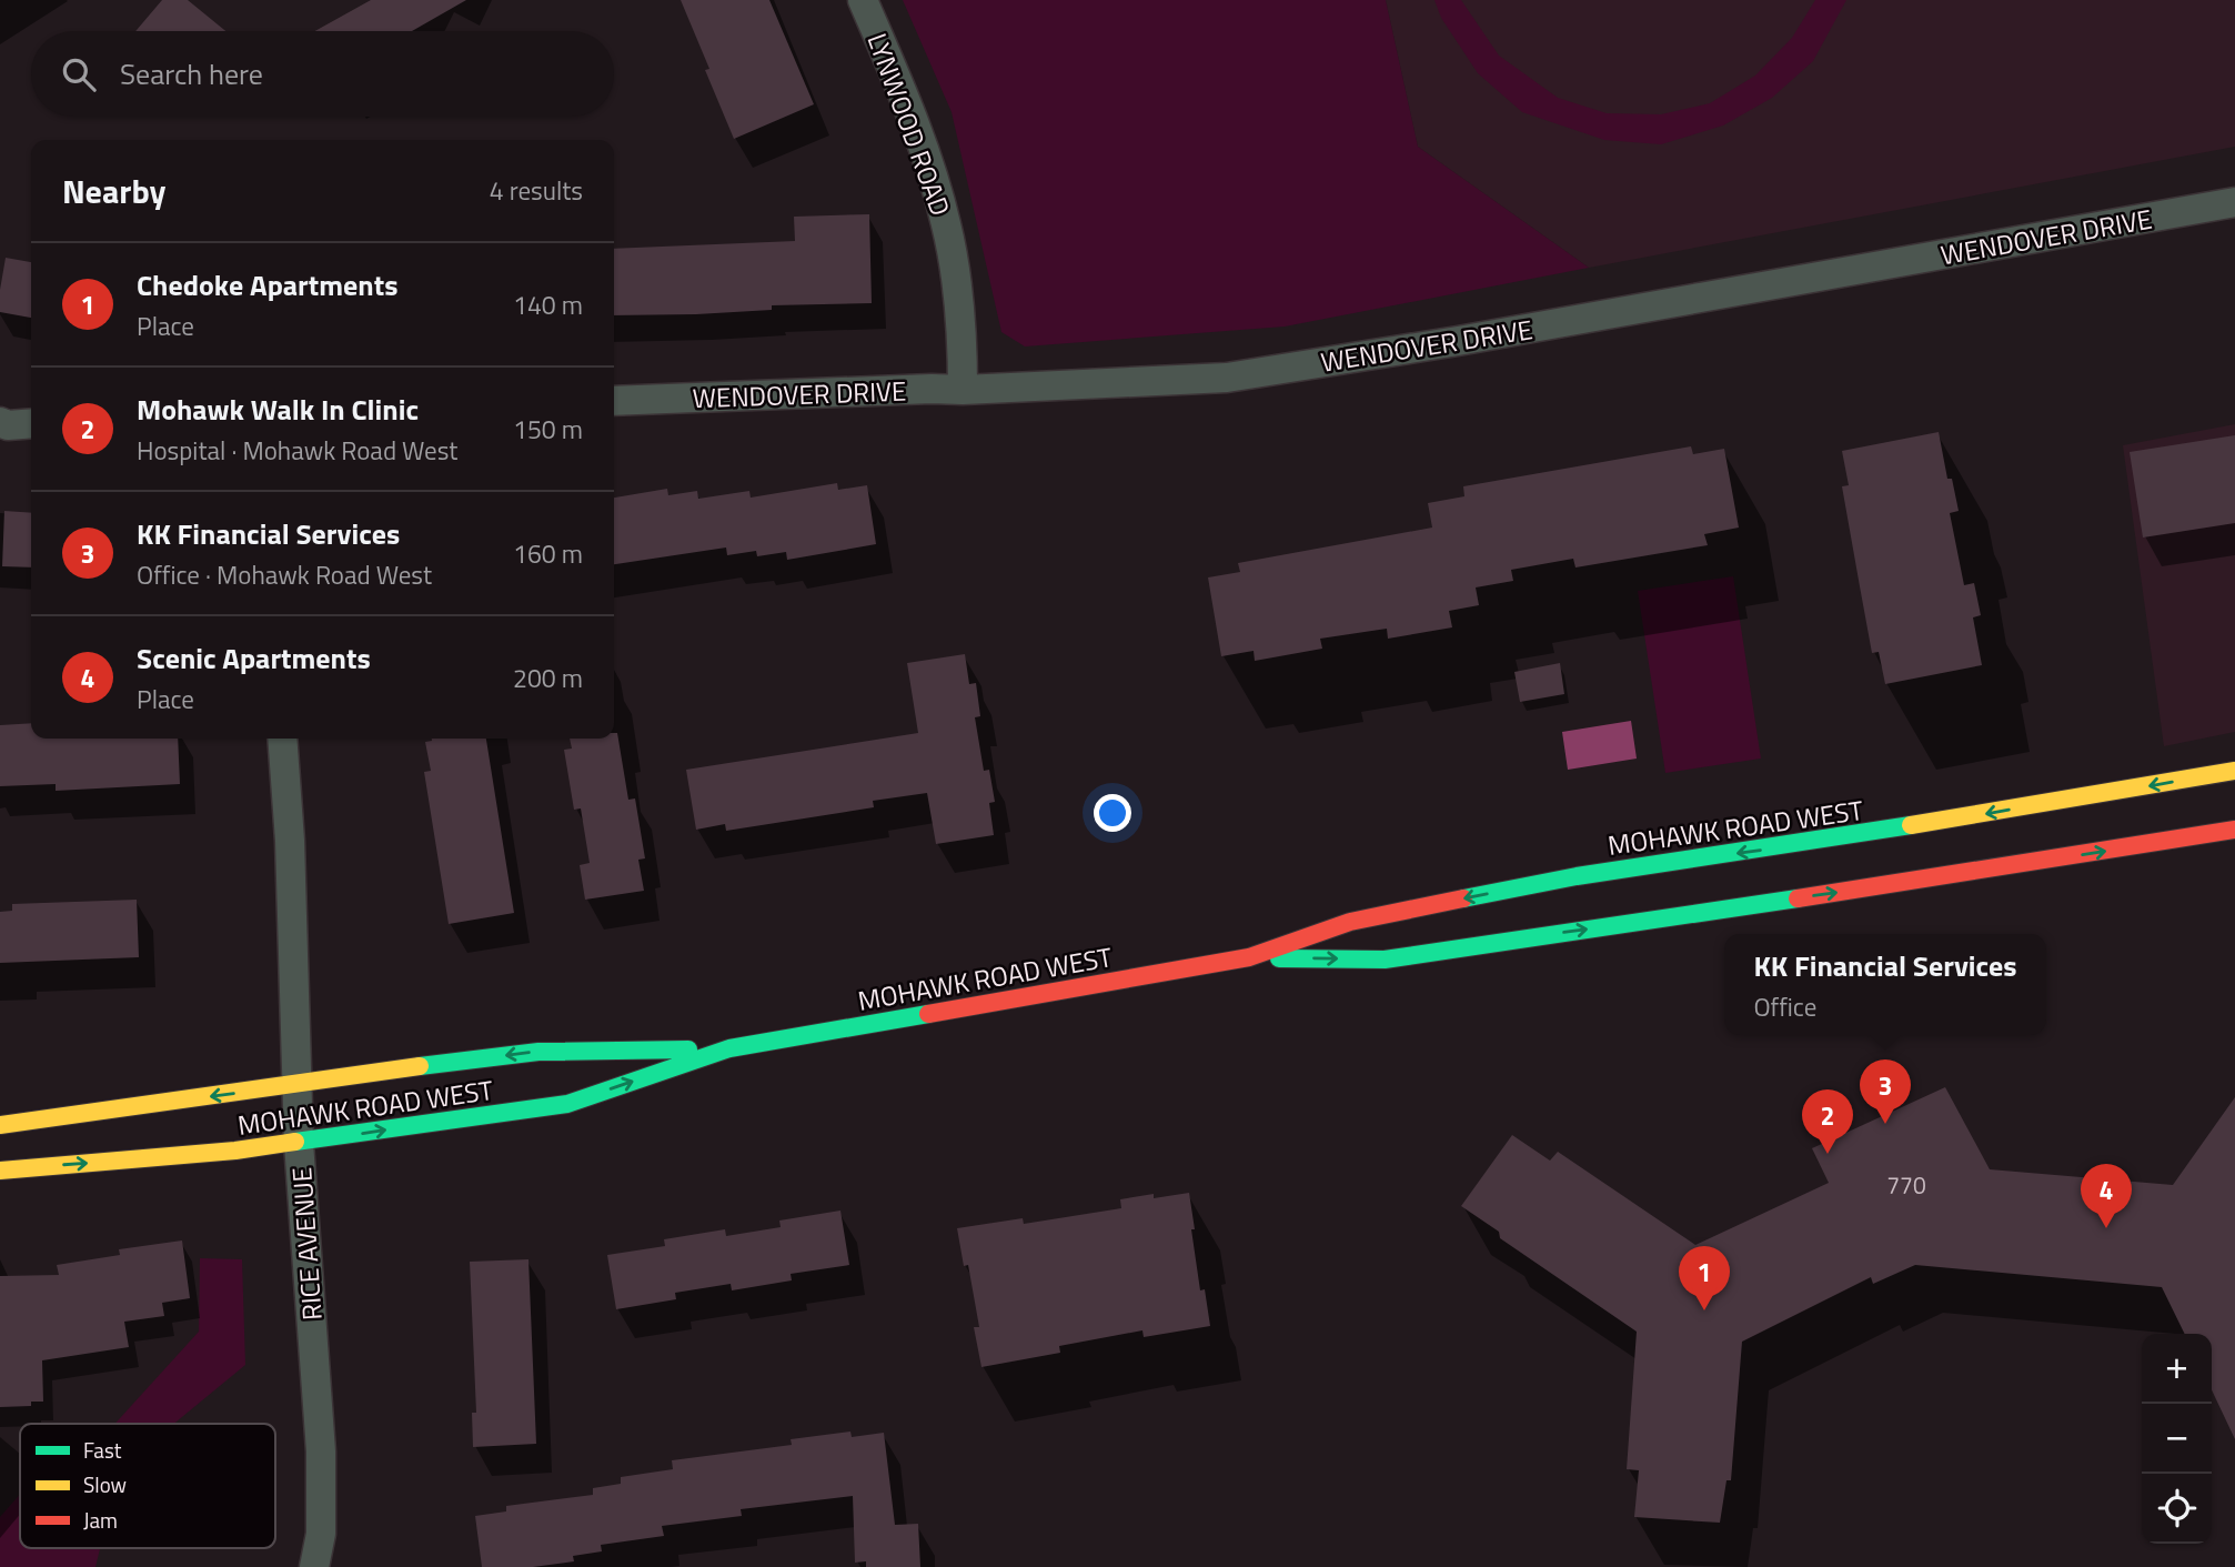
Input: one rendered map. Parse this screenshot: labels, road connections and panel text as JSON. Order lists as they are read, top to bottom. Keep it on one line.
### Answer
{"streets":{"main road":["MOHAWK ROAD WEST"],"street":["LYNWOOD ROAD","WENDOVER DRIVE","RICE AVENUE"]},"crossings":[["LYNWOOD ROAD","WENDOVER DRIVE"],["MOHAWK ROAD WEST","RICE AVENUE"]],"house_numbers":["770"],"legend":["Fast","Slow","Jam"],"page":{"search":"Search here","heading":["Nearby","4 results"],"list":[{"mark":"1","name":"Chedoke Apartments","note":"Place","value":"140 m"},{"mark":"2","name":"Mohawk Walk In Clinic","note":"Hospital · Mohawk Road West","value":"150 m"},{"mark":"3","name":"KK Financial Services","note":"Office · Mohawk Road West","value":"160 m"},{"mark":"4","name":"Scenic Apartments","note":"Place","value":"200 m"}],"popup":["KK Financial Services","Office"],"pins":["3","2","4","1"],"map_buttons":["+","−"]}}
